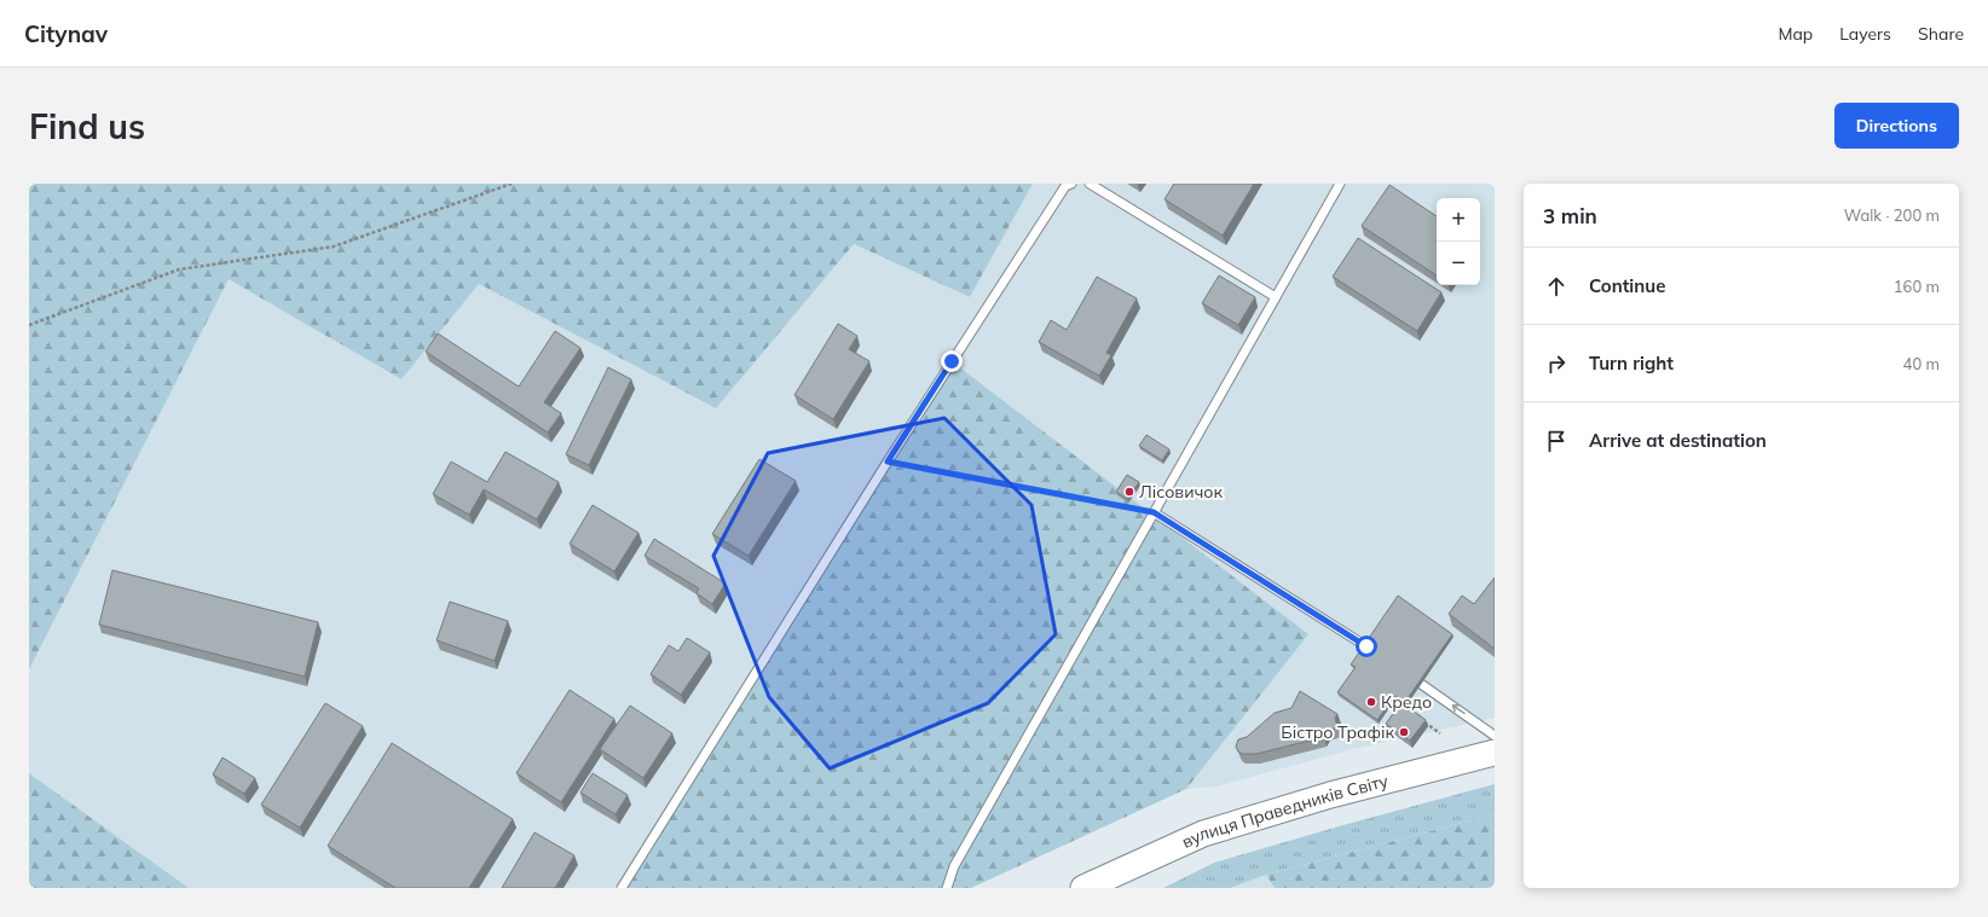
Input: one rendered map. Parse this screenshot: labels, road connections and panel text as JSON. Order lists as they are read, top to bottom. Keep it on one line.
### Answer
{"streets":{"main road":["вулиця Праведників Світу"]},"places":["Лісовичок","Кредо","Бістро Трафік"],"page":{"header":"Citynav","nav":["Map","Layers","Share"],"buttons":"Directions","title":"Find us","heading":["3 min","Walk · 200 m"],"map_buttons":["+","−"],"list":[["Continue","160 m"],["Turn right","40 m"],"Arrive at destination"]}}
